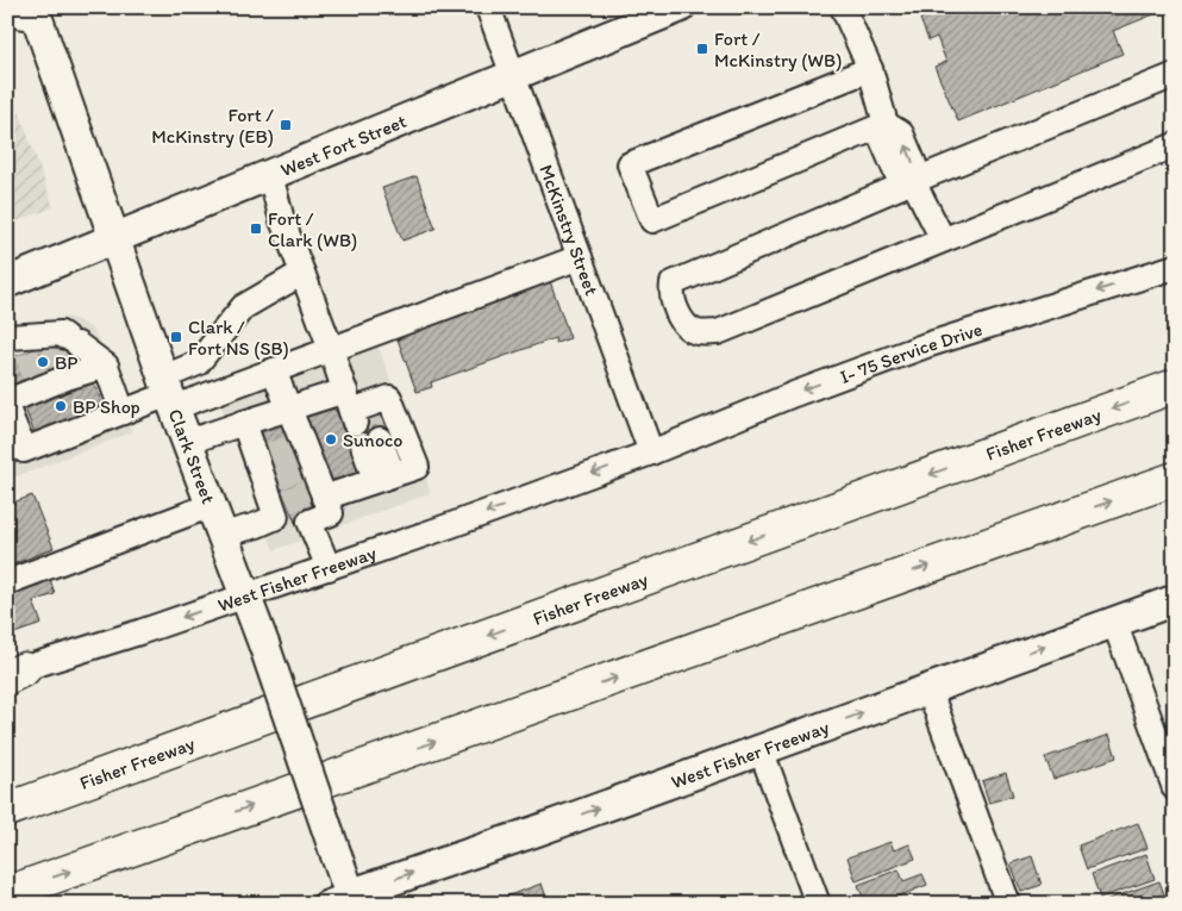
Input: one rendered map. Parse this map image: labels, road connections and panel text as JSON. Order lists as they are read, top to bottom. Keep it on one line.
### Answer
{"streets":{"highway":["Fisher Freeway"],"main road":["West Fort Street","Clark Street","West Fisher Freeway"],"street":["McKinstry Street","I- 75 Service Drive"]},"crossings":[["West Fort Street","McKinstry Street"],["West Fort Street","Clark Street"],["McKinstry Street","I- 75 Service Drive"],["McKinstry Street","West Fisher Freeway"],["I- 75 Service Drive","West Fisher Freeway"],["Clark Street","West Fisher Freeway"]],"places":{"transit":["Fort / McKinstry (WB)","Fort / McKinstry (EB)","Fort / Clark (WB)","Clark / Fort NS (SB)"],"other":["BP","BP Shop","Sunoco"]}}
